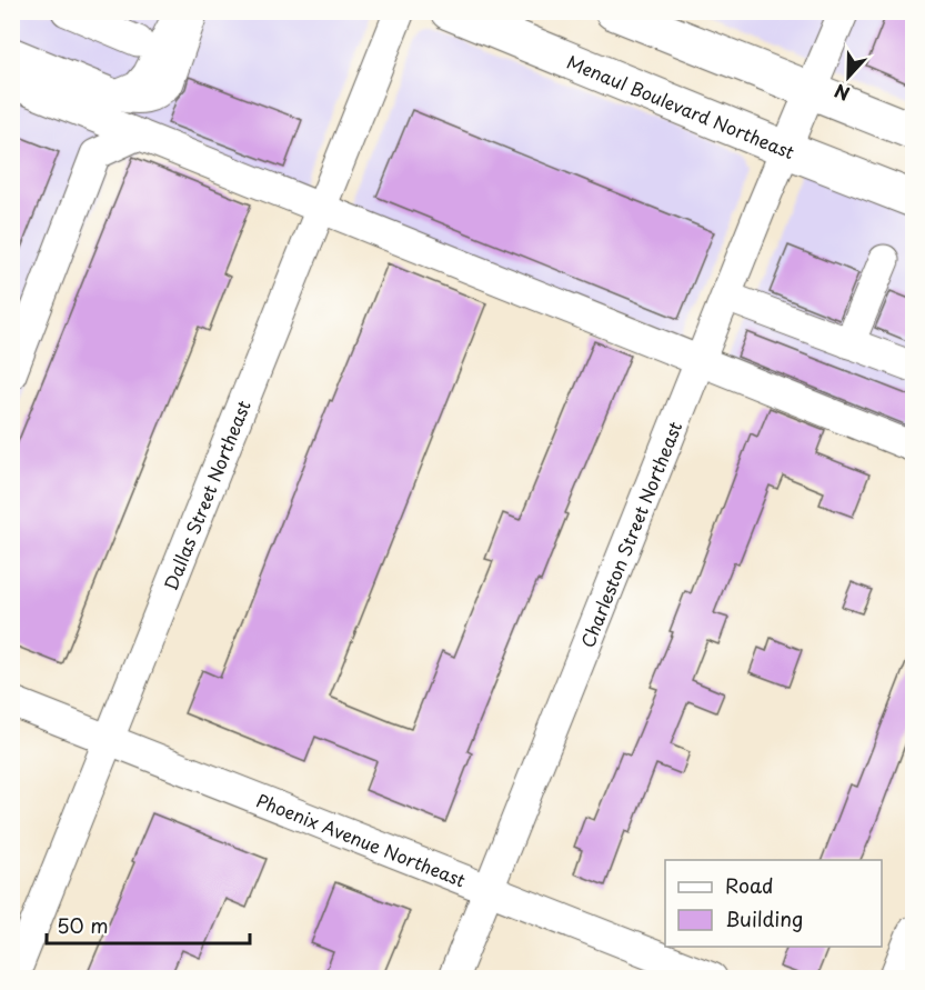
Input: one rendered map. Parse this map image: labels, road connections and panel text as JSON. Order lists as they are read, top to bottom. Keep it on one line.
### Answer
{"streets":{"main road":["Menaul Boulevard Northeast"],"street":["Dallas Street Northeast","Charleston Street Northeast","Phoenix Avenue Northeast"]},"crossings":[["Menaul Boulevard Northeast","Charleston Street Northeast"],["Dallas Street Northeast","Phoenix Avenue Northeast"],["Charleston Street Northeast","Phoenix Avenue Northeast"]],"legend":["Road","Building"],"scale_bar":"50 m","north":"bottom"}
